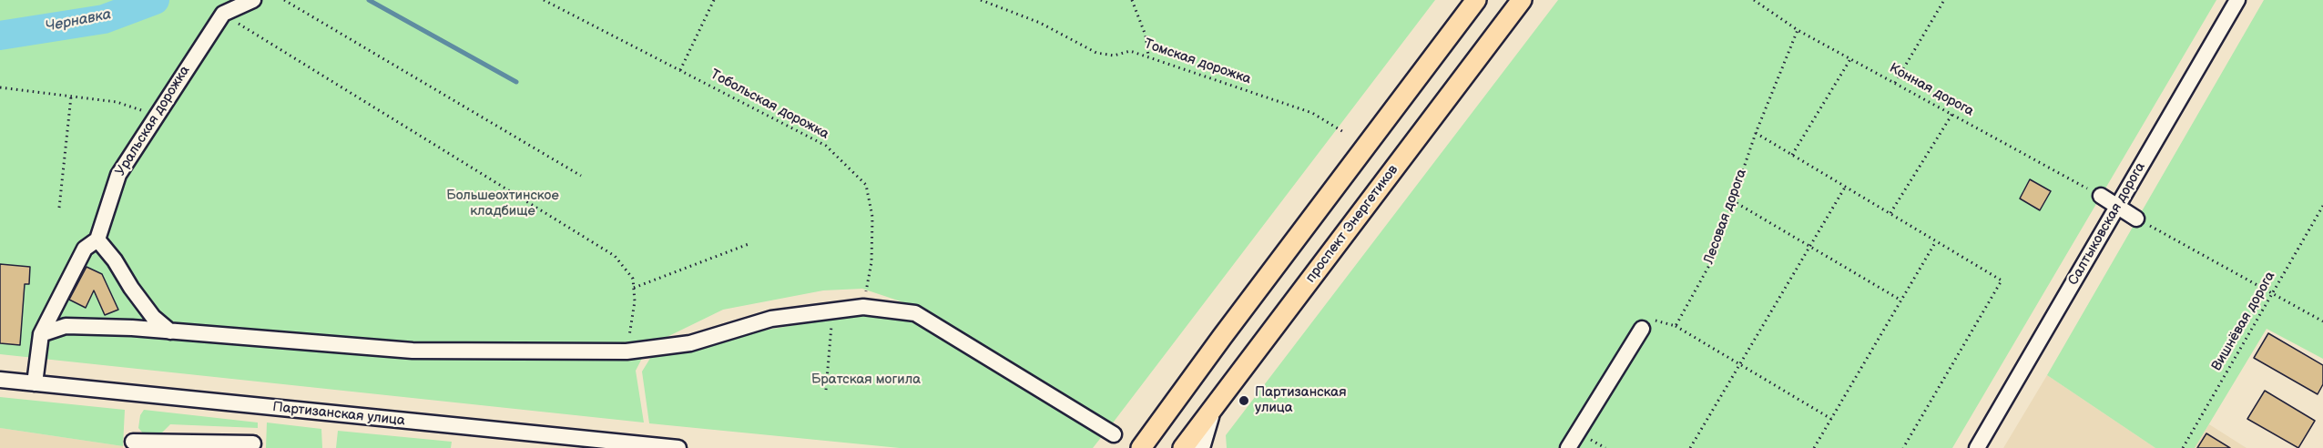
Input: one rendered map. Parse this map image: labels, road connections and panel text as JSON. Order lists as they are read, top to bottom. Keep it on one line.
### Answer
{"streets":{"main road":["проспект Энергетиков"],"street":["Уральская дорожка","Салтыковская дорога","Партизанская улица"],"path":["Томская дорожка","Конная дорога","Тобольская дорожка","Лесовая дорога","Вишнёвая дорога"]},"crossings":[["Конная дорога","Лесовая дорога"],["Уральская дорожка","Партизанская улица"]],"water":["Чернавка"],"parks":["Большеохтинское кладбище","Братская могила"],"places":["Партизанская улица"]}
